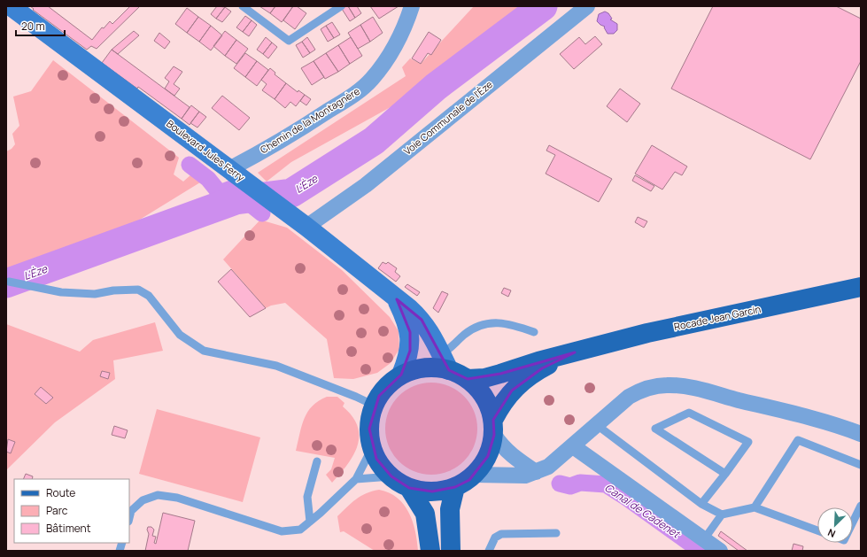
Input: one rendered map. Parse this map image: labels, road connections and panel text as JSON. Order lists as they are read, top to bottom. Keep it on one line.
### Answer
{"streets":{"main road":["Boulevard Jules Ferry","Rocade Jean Garcin"],"street":["Voie Communale de l'Èze","Chemin de la Montagnère"]},"crossings":[["Voie Communale de l'Èze","Boulevard Jules Ferry"],["Chemin de la Montagnère","Boulevard Jules Ferry"],["Boulevard Jules Ferry","Rocade Jean Garcin"]],"water":["L'Èze","Canal de Cadenet"],"legend":["Route","Parc","Bâtiment"],"scale_bar":"20 m","north":"bottom left"}
